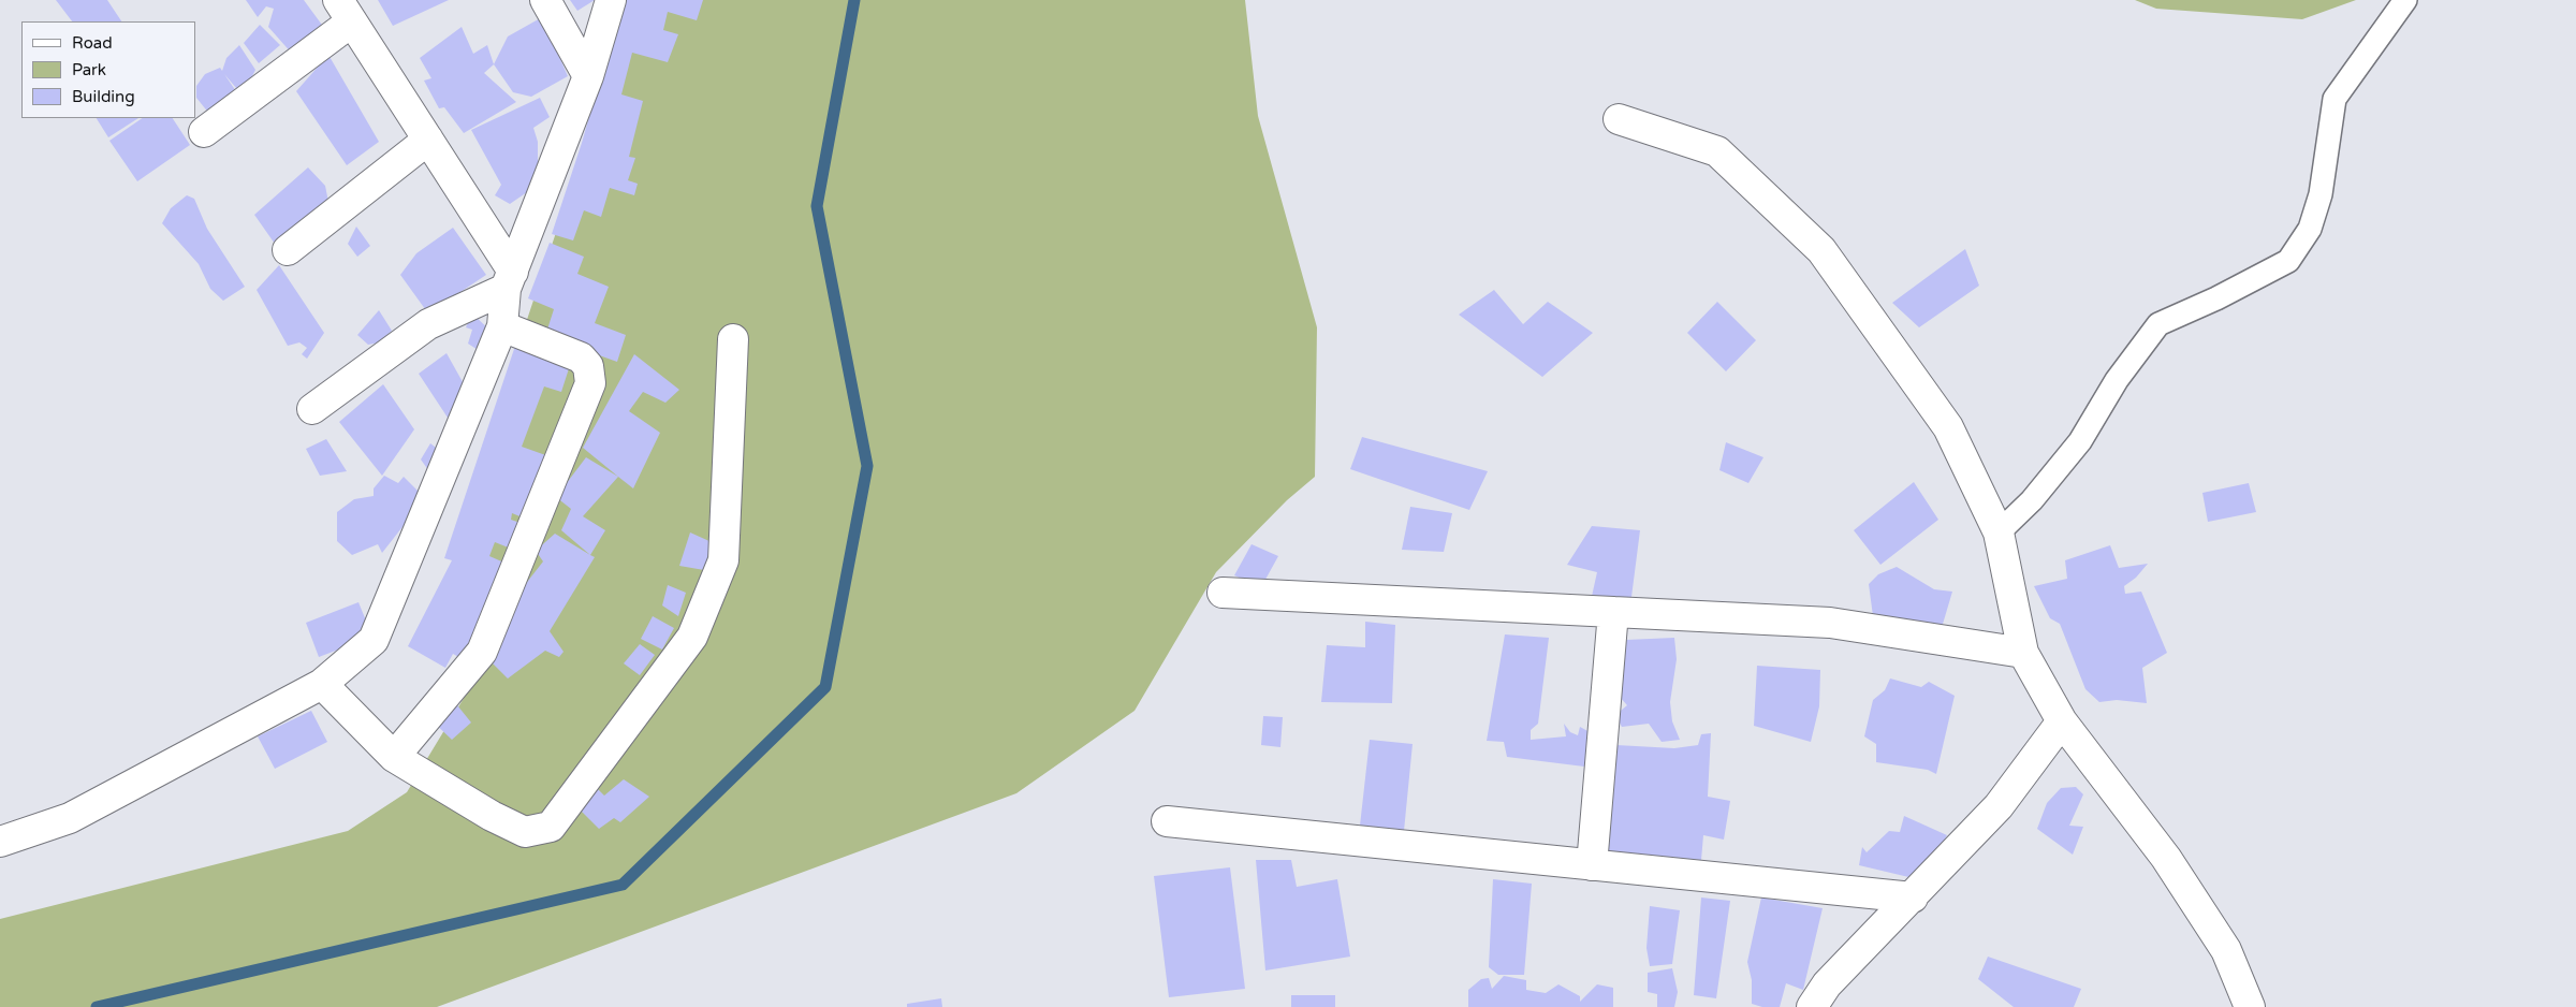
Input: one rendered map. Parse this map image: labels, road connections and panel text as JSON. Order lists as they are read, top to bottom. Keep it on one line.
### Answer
{"legend":["Road","Park","Building"]}
